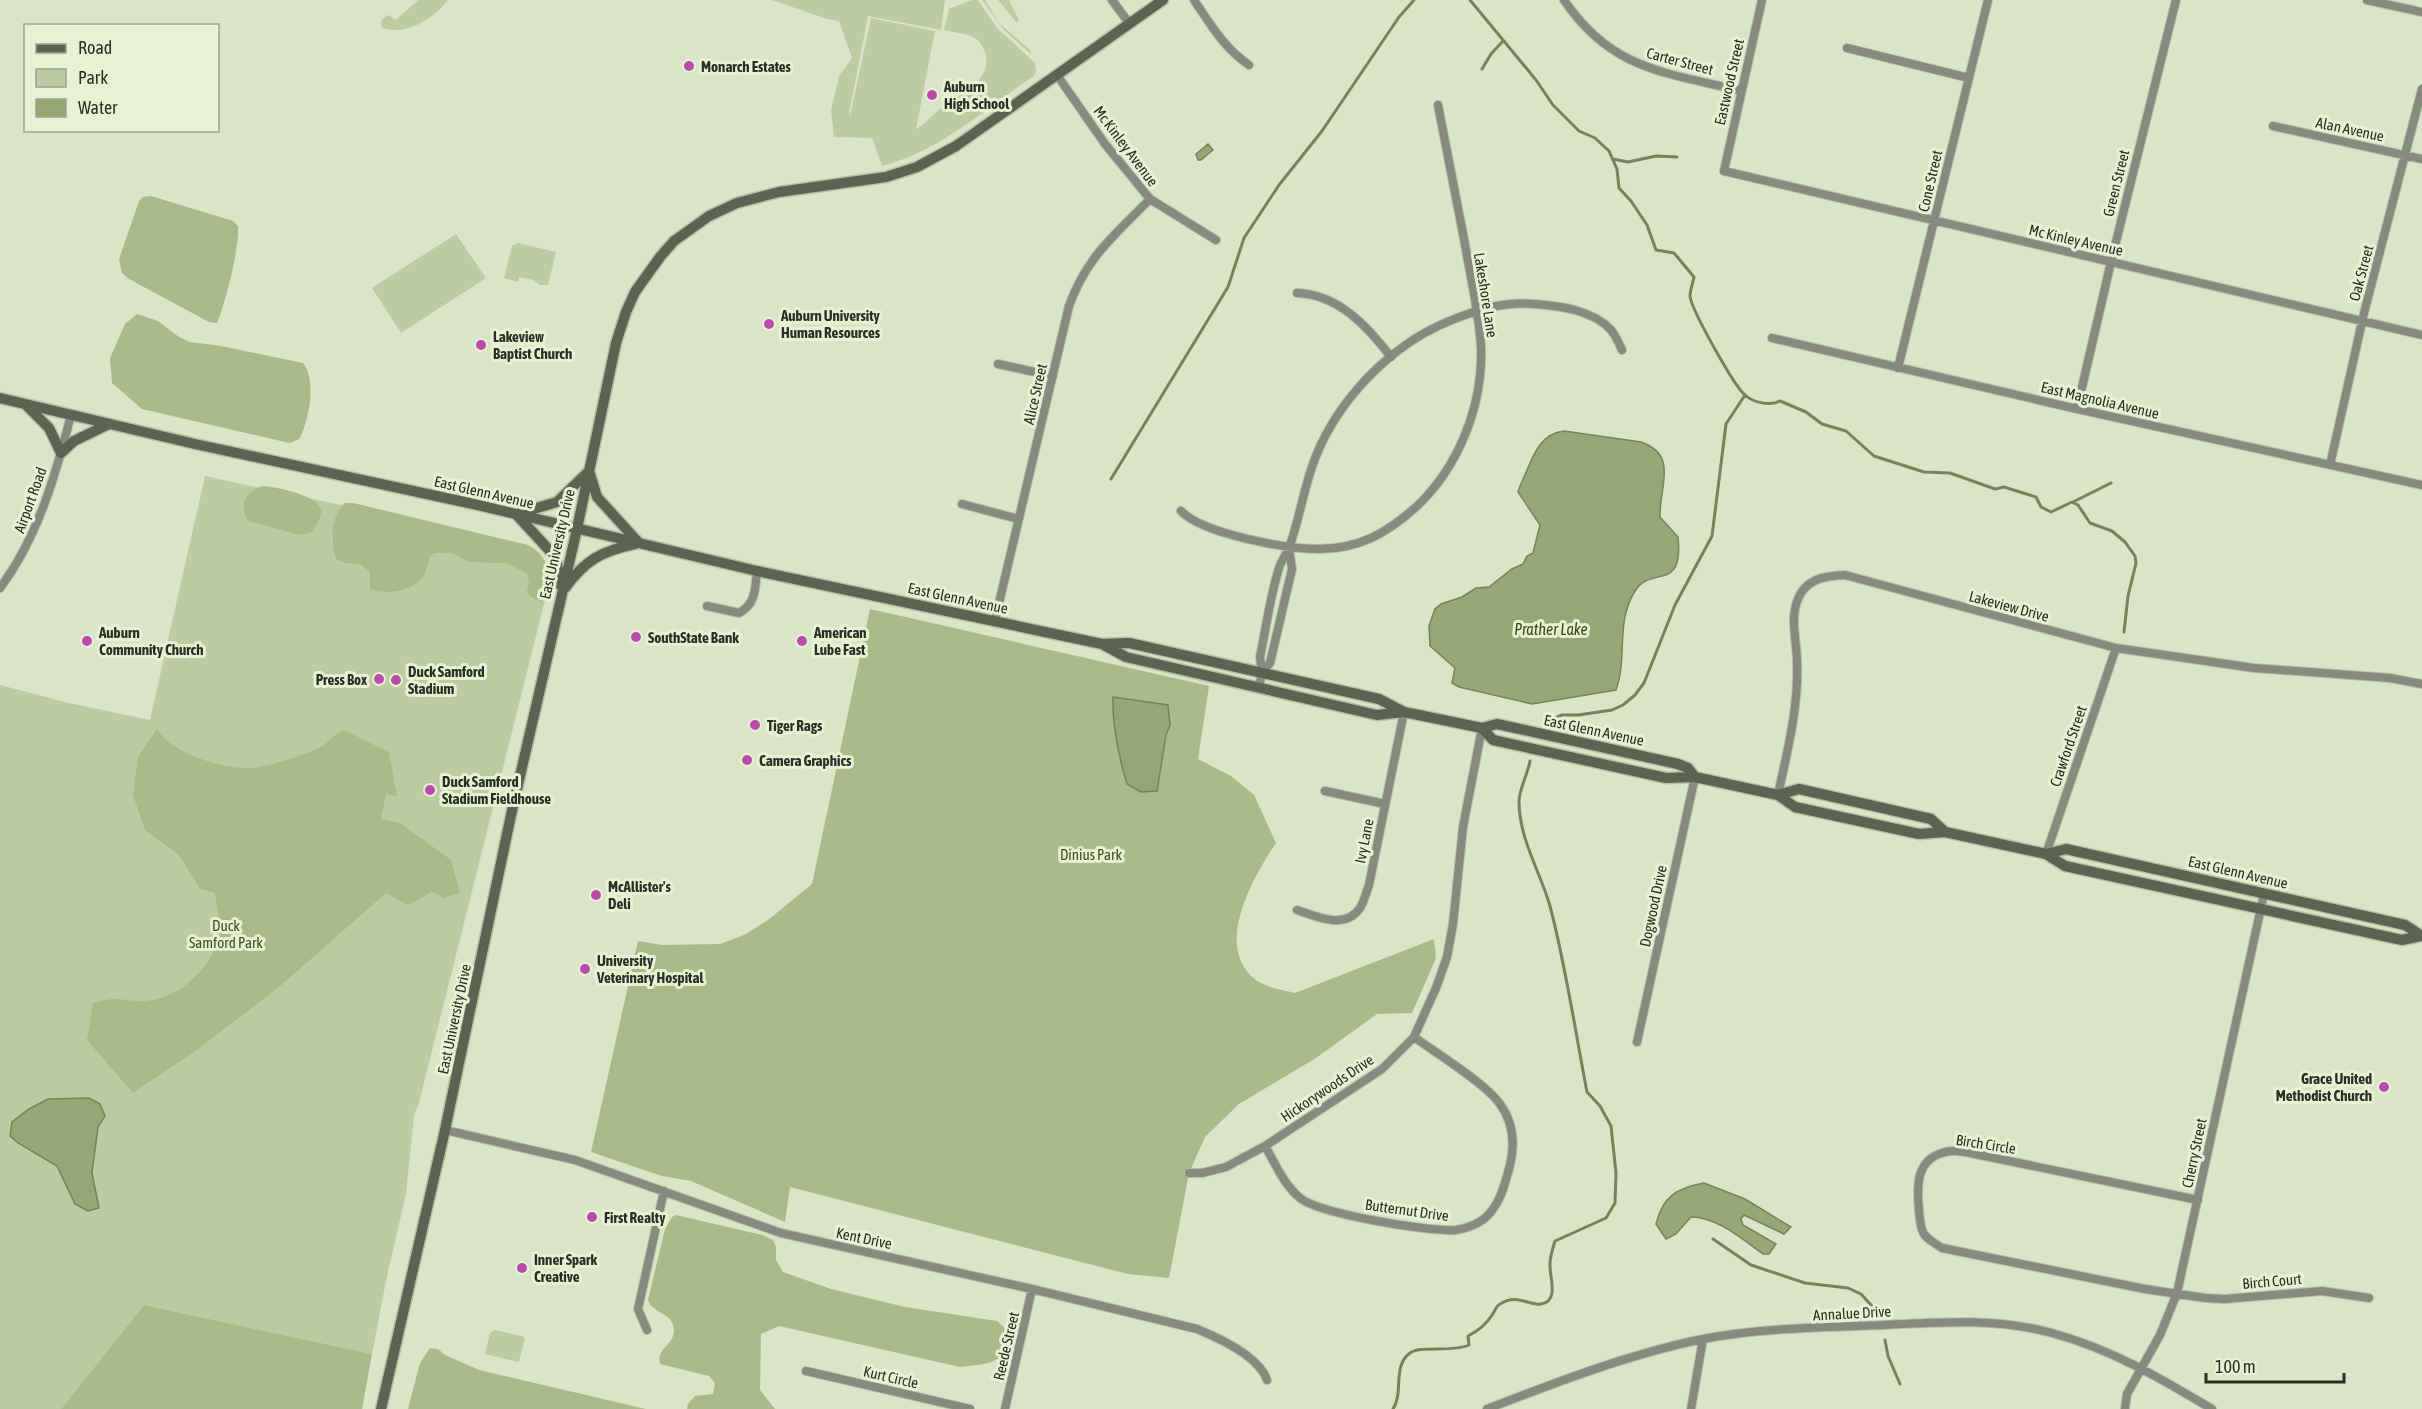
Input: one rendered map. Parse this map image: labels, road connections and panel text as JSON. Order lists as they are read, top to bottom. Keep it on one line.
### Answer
{"streets":{"street":["Carter Street","Eastwood Street","Alan Avenue","Mc Kinley Avenue","Cone Street","Green Street","Oak Street","Lakeshore Lane","Alice Street","East Magnolia Avenue","East Glenn Avenue","Airport Road","East University Drive","Lakeview Drive","Crawford Street","Ivy Lane","Dogwood Drive","Hickorywoods Drive","Birch Circle","Cherry Street","Butternut Drive","Kent Drive","Birch Court","Annalue Drive","Reede Street","Kurt Circle"]},"crossings":[["Carter Street","Eastwood Street"],["Eastwood Street","Mc Kinley Avenue"],["Alan Avenue","Oak Street"],["Mc Kinley Avenue","Cone Street"],["Mc Kinley Avenue","Green Street"],["Mc Kinley Avenue","Oak Street"],["Mc Kinley Avenue","Alice Street"],["Mc Kinley Avenue","East University Drive"],["Cone Street","East Magnolia Avenue"],["Green Street","East Magnolia Avenue"],["Oak Street","East Magnolia Avenue"],["Alice Street","East Glenn Avenue"],["East Glenn Avenue","Airport Road"],["East Glenn Avenue","East University Drive"],["East Glenn Avenue","Lakeview Drive"],["East Glenn Avenue","Crawford Street"],["East Glenn Avenue","Ivy Lane"],["East Glenn Avenue","Dogwood Drive"],["East Glenn Avenue","Hickorywoods Drive"],["East Glenn Avenue","Cherry Street"],["East University Drive","Kent Drive"],["Lakeview Drive","Crawford Street"],["Hickorywoods Drive","Butternut Drive"],["Birch Circle","Cherry Street"],["Birch Circle","Birch Court"],["Cherry Street","Birch Court"],["Cherry Street","Annalue Drive"],["Kent Drive","Reede Street"]],"water":["Prather Lake"],"parks":["Dinius Park","Duck Samford Park"],"places":["Monarch Estates","Auburn High School","Auburn University Human Resources","Lakeview Baptist Church","SouthState Bank","Auburn Community Church","American Lube Fast","Press Box","Duck Samford Stadium","Tiger Rags","Camera Graphics","Duck Samford Stadium Fieldhouse","McAllister's Deli","University Veterinary Hospital","Grace United Methodist Church","First Realty","Inner Spark Creative"],"legend":["Road","Park","Water"],"scale_bar":"100 m"}
